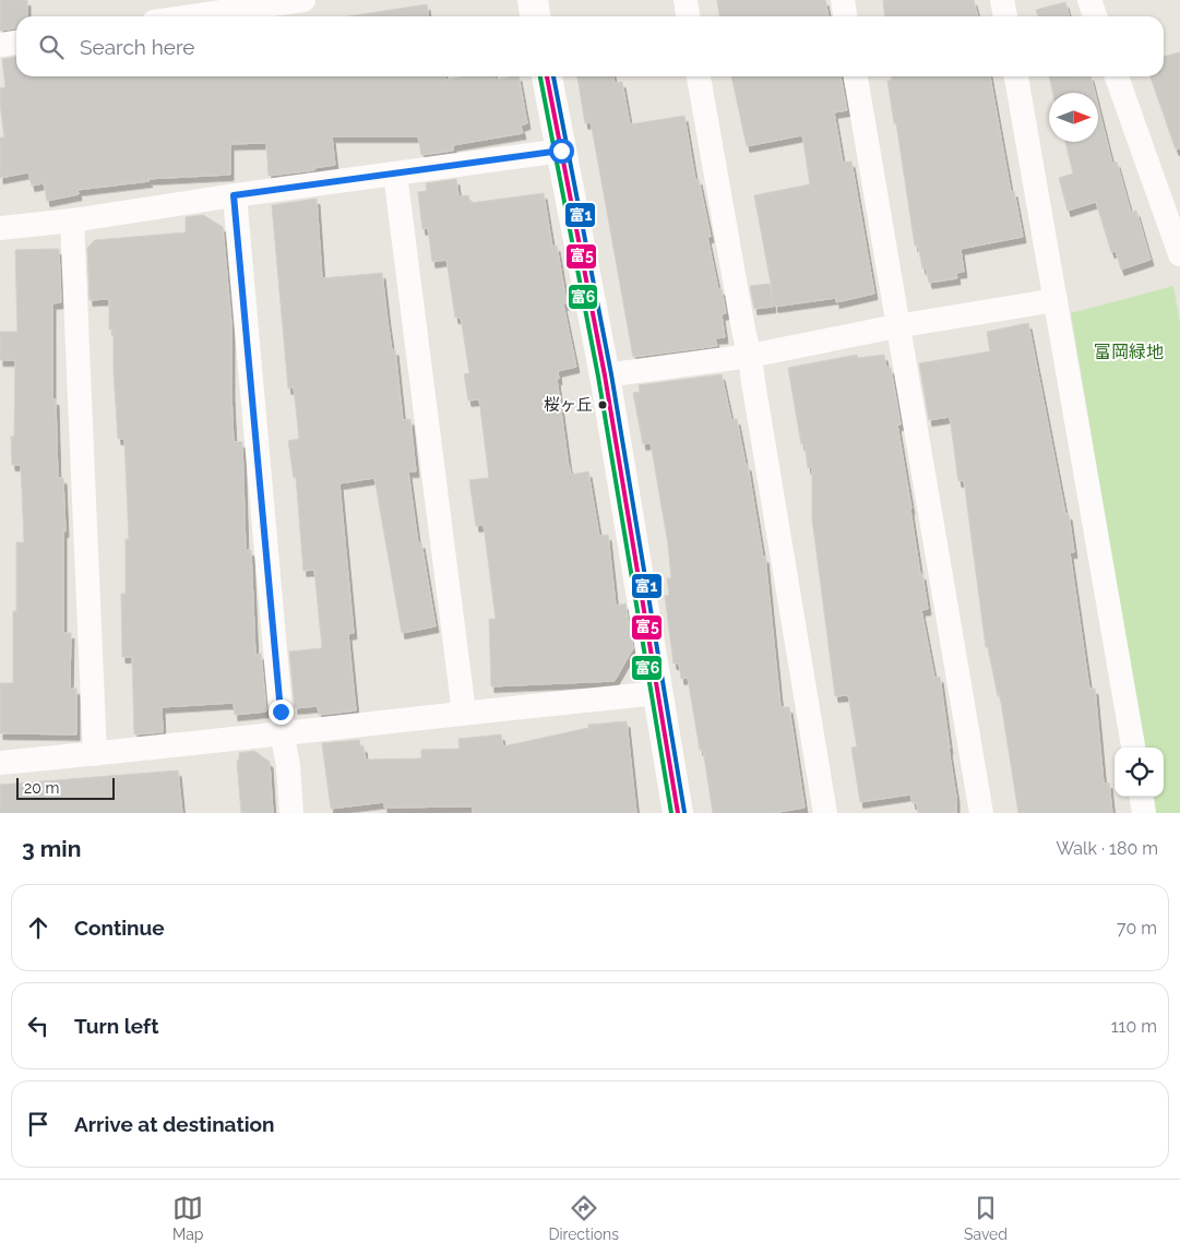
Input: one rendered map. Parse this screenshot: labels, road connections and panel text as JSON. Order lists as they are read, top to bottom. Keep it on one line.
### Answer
{"parks":["富岡緑地"],"places":["桜ヶ丘"],"lines":["transit line 富5","transit line 富6","transit line 富1"],"scale_bar":"20 m","north":"right","page":{"search":"Search here","scale":"20 m","heading":["3 min","Walk · 180 m"],"list":[["Continue","70 m"],["Turn left","110 m"],"Arrive at destination"],"nav":["Map","Directions","Saved"]}}
